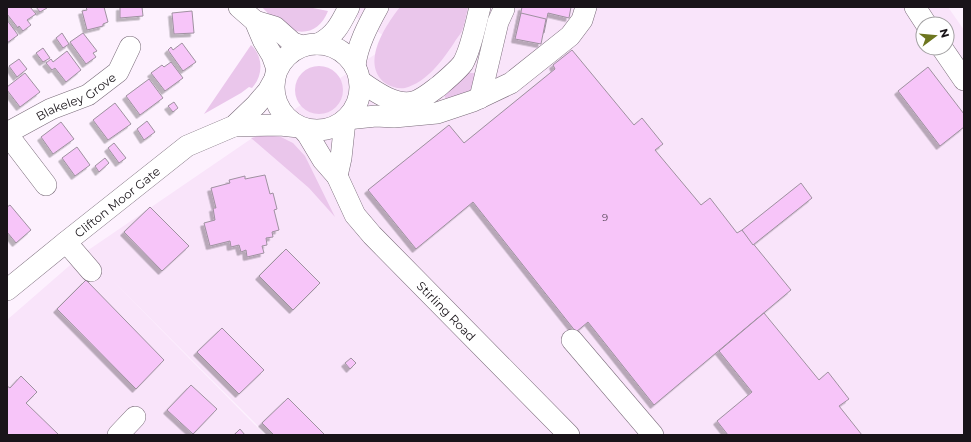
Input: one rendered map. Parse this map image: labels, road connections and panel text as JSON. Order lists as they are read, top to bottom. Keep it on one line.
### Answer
{"streets":{"street":["Blakeley Grove","Clifton Moor Gate","Stirling Road"]},"crossings":[["Clifton Moor Gate","Stirling Road"]],"house_numbers":["9"],"north":"right"}
